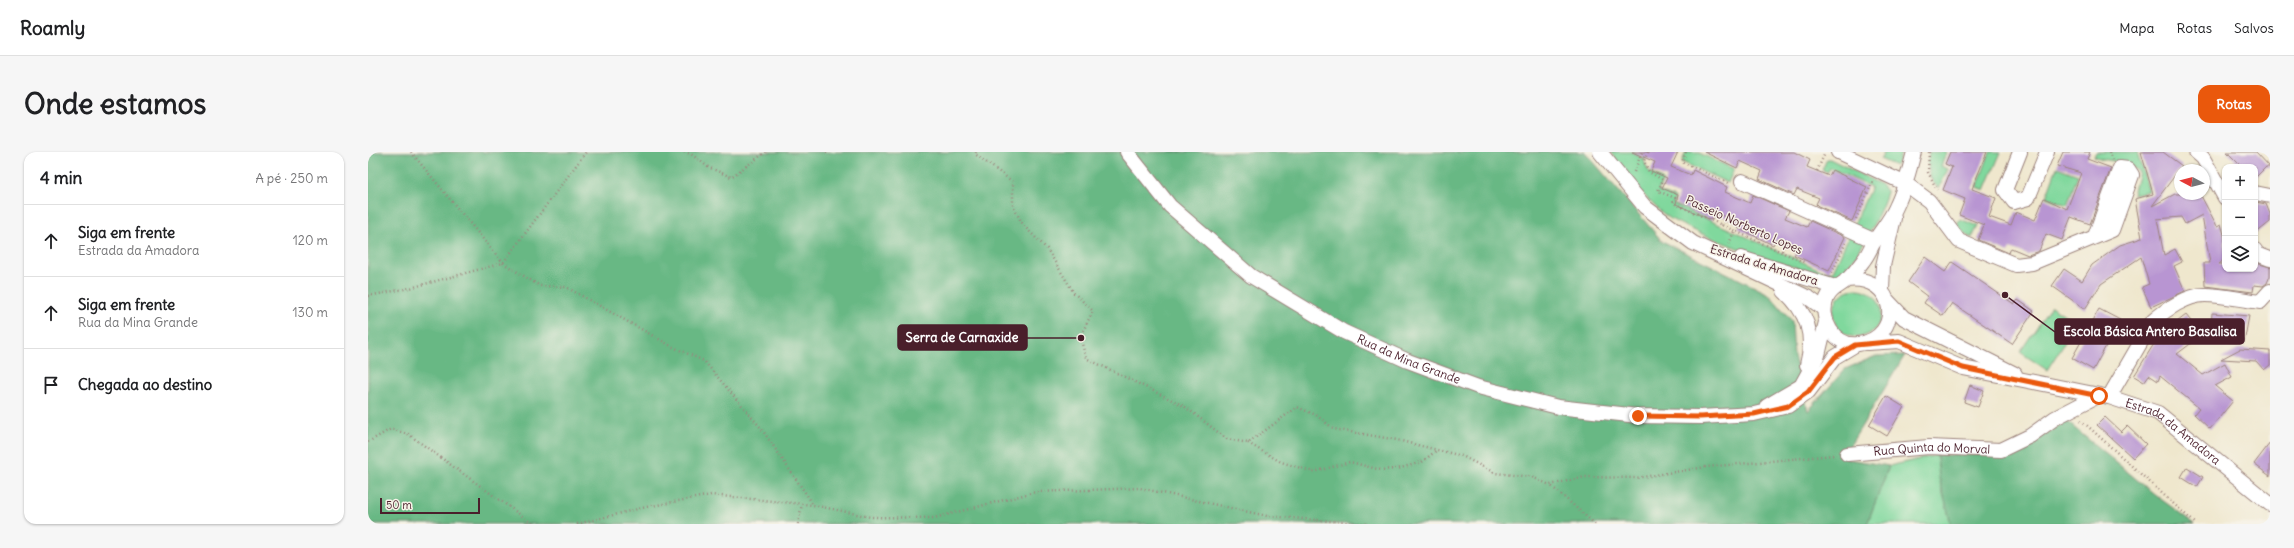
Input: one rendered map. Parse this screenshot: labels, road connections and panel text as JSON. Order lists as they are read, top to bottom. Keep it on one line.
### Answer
{"streets":{"street":["Estrada da Amadora","Rua da Mina Grande","Rua Quinta do Morval"],"path":["Passeio Norberto Lopes"]},"crossings":[["Estrada da Amadora","Rua da Mina Grande"],["Estrada da Amadora","Rua Quinta do Morval"]],"places":["Escola Básica Antero Basalisa","Serra de Carnaxide"],"scale_bar":"50 m","north":"left","page":{"header":"Roamly","nav":["Mapa","Rotas","Salvos"],"buttons":"Rotas","title":"Onde estamos","heading":["4 min","A pé · 250 m"],"map_buttons":["+","−"],"list":[["Siga em frente","Estrada da Amadora","120 m"],["Siga em frente","Rua da Mina Grande","130 m"],"Chegada ao destino"],"scale":"50 m"}}
